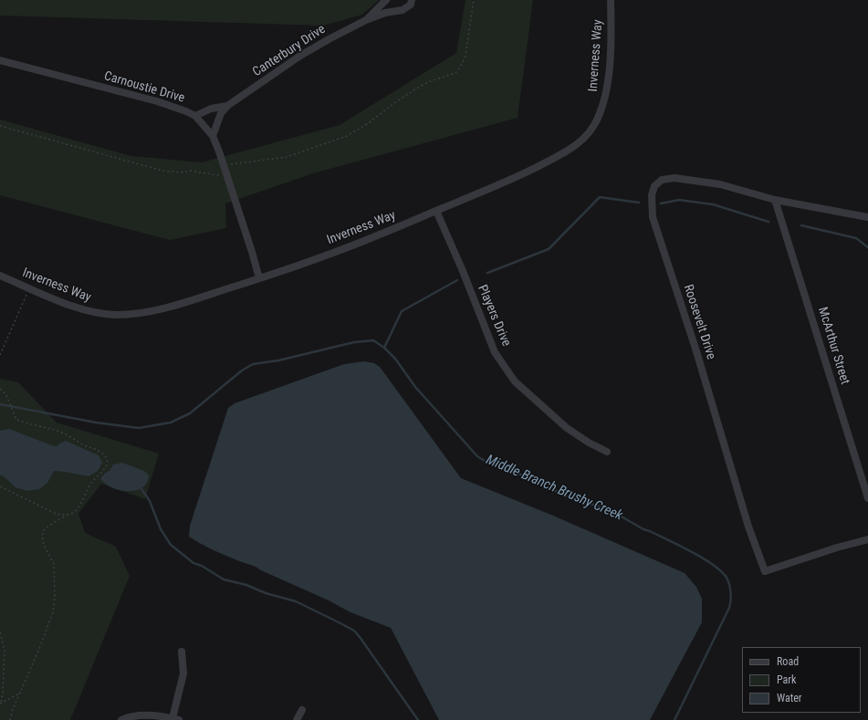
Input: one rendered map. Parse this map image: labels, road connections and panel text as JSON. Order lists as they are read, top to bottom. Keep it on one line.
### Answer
{"streets":{"street":["Canterbury Drive","Inverness Way","Carnoustie Drive","Players Drive","Roosevelt Drive","McArthur Street"]},"crossings":[["Canterbury Drive","Carnoustie Drive"],["Inverness Way","Carnoustie Drive"],["Inverness Way","Players Drive"],["Roosevelt Drive","McArthur Street"]],"water":["Middle Branch Brushy Creek"],"legend":["Road","Park","Water"]}
